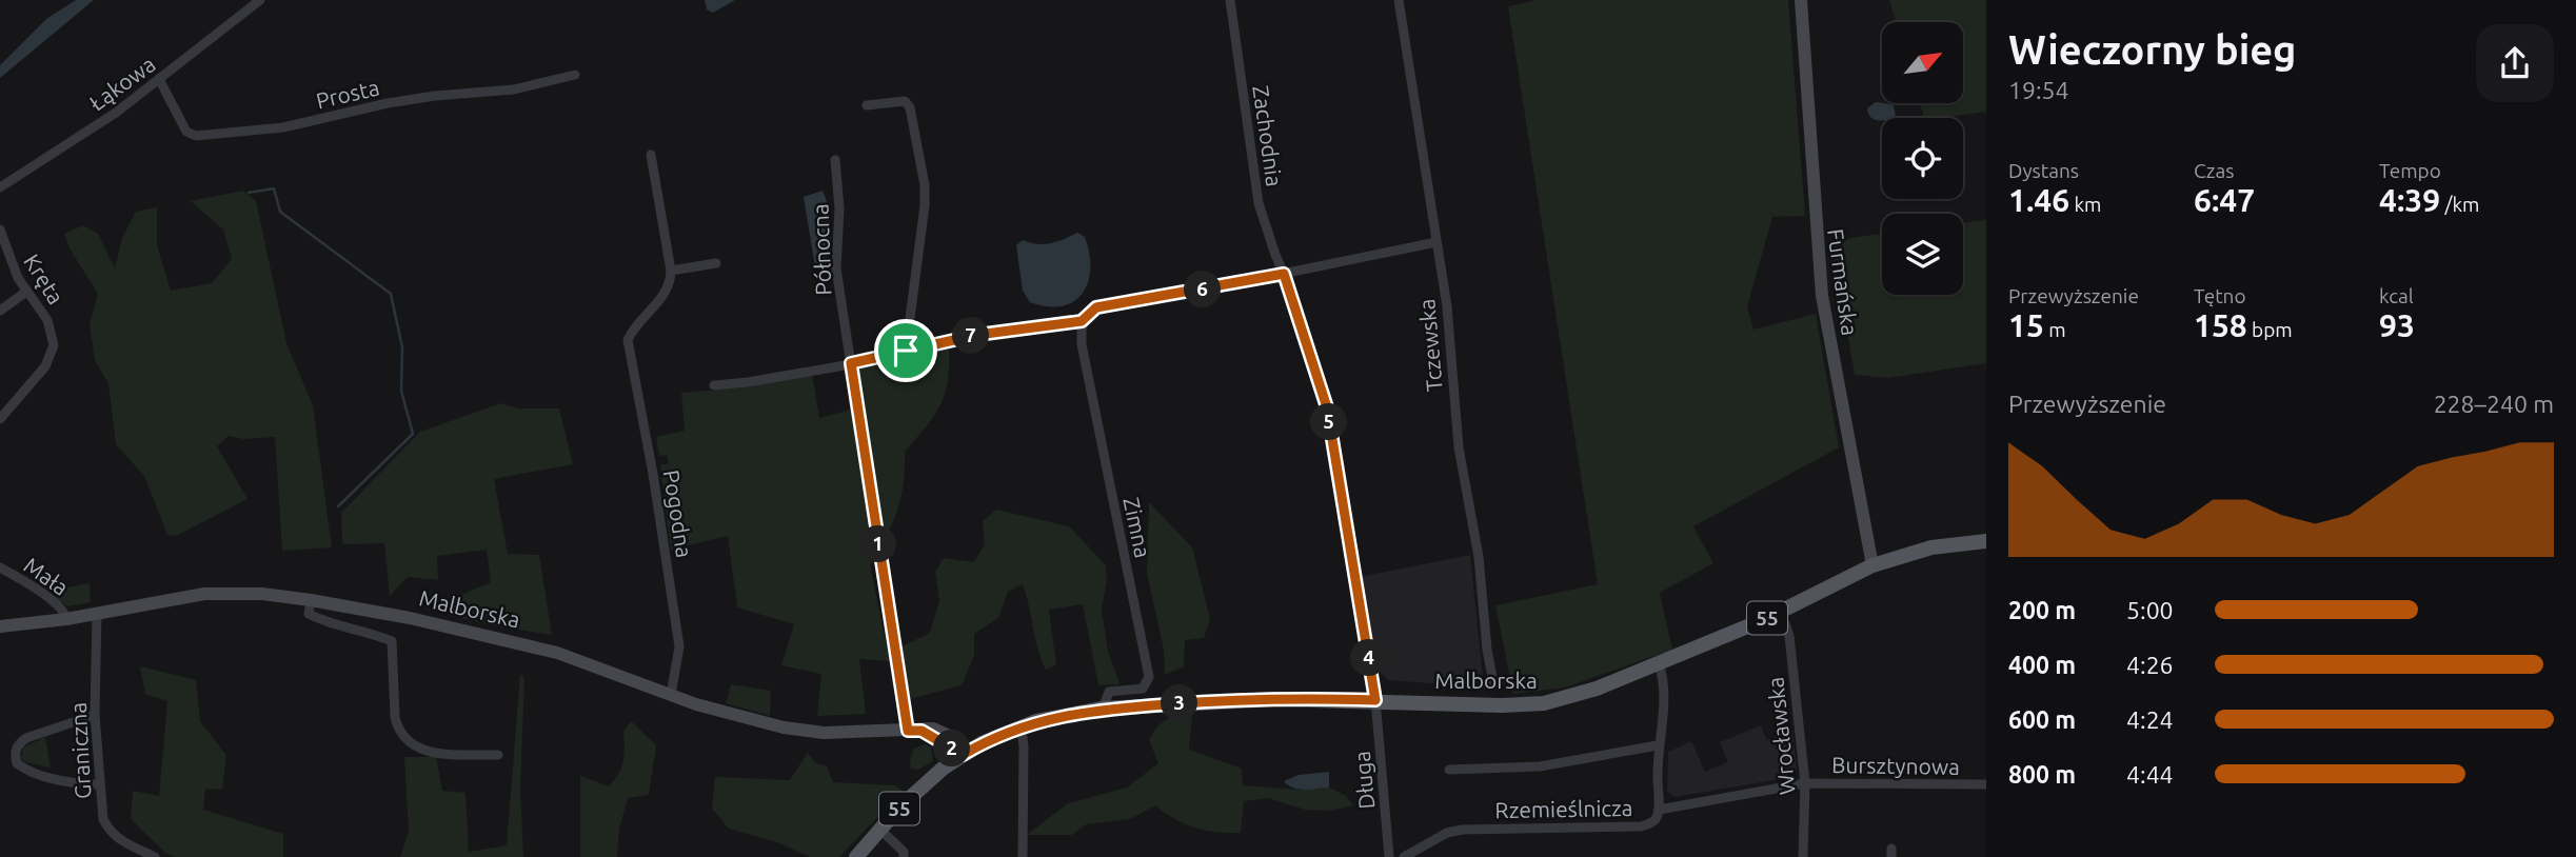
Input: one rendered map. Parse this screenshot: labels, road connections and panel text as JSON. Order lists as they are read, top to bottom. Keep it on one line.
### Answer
{"streets":{"main road":["Malborska","55"],"street":["Łąkowa","Prosta","Zachodnia","Północna","Kręta","Furmańska","Tczewska","Pogodna","Zimna","Mała","Wrocławska","Graniczna","Bursztynowa","Długa","Rzemieślnicza"]},"crossings":[["Łąkowa","Prosta"],["Zachodnia","Malborska"],["Zachodnia","Długa"],["Północna","Malborska"],["Furmańska","Malborska"],["Pogodna","Malborska"],["Zimna","Malborska"],["Mała","Malborska"],["Malborska","55"],["Malborska","Wrocławska"],["Malborska","Graniczna"],["Malborska","Długa"],["Malborska","Rzemieślnicza"],["Wrocławska","Bursztynowa"],["Bursztynowa","Rzemieślnicza"]],"north":"top right","page":{"heading":["Wieczorny bieg","19:54"],"stats":[["Dystans","1.46 km"],["Czas","6:47"],["Tempo","4:39 /km"],["Przewyższenie","15 m"],["Tętno","158 bpm"],["kcal","93"]],"pins":["6","7","5","1","4","3","2"],"chart":["Przewyższenie","228–240 m"],"list":[{"name":"200 m","note":"5:00"},{"name":"400 m","note":"4:26"},{"name":"600 m","note":"4:24"},{"name":"800 m","note":"4:44"}]}}
